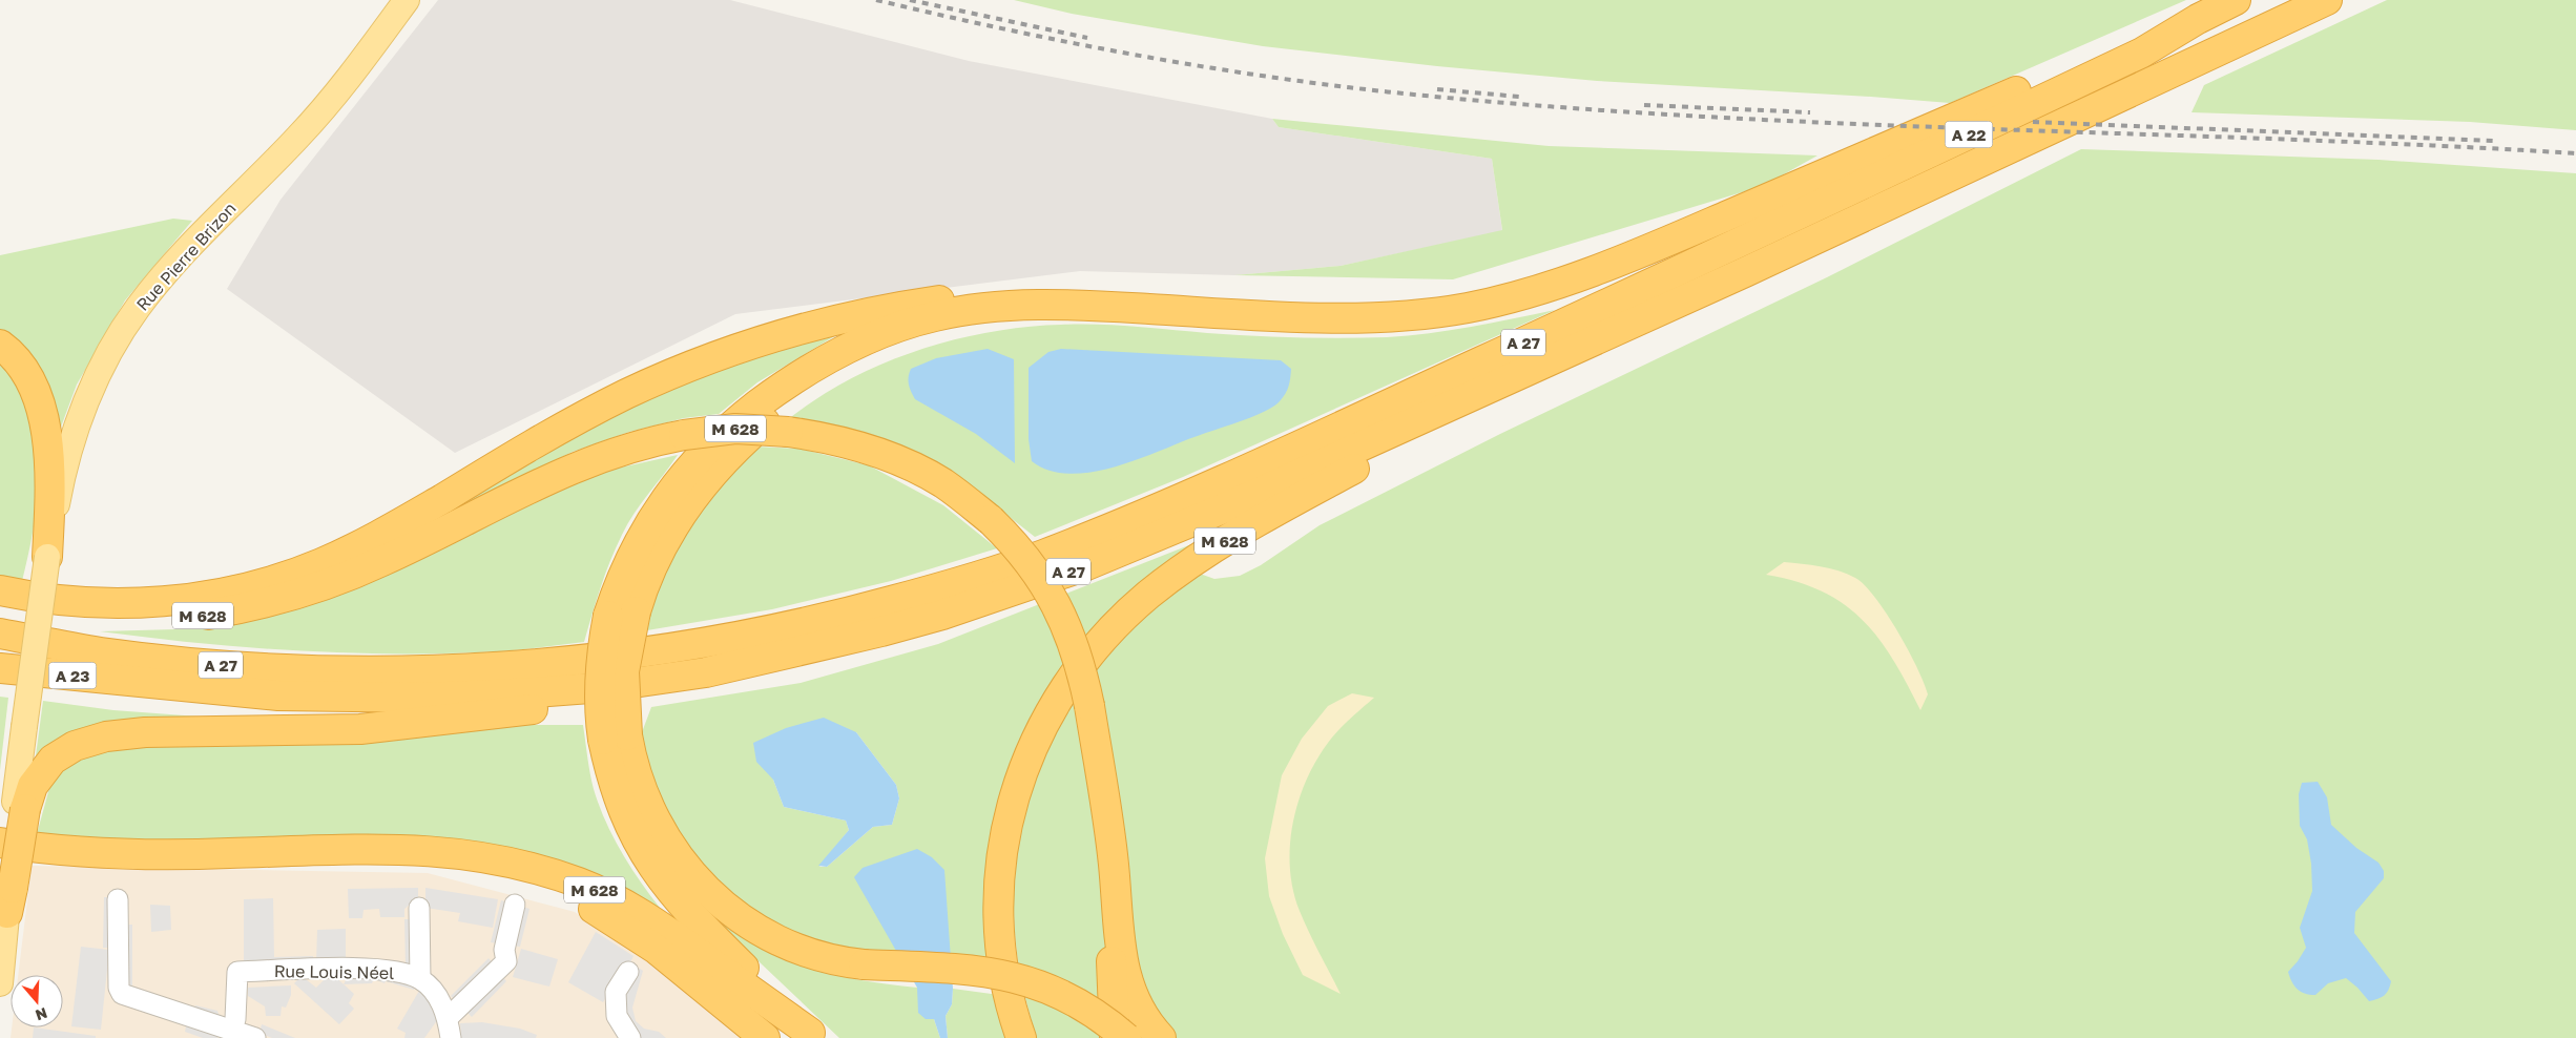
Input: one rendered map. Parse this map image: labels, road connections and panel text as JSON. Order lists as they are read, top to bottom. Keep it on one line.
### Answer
{"streets":{"highway":["A 22","A 27","M 628","A 23"],"main road":["Rue Pierre Brizon"],"street":["Rue Louis Néel"]},"crossings":[["A 22","A 27"],["A 22","M 628"],["Rue Pierre Brizon","M 628"],["A 27","M 628"],["A 27","A 23"]],"north":"bottom"}
